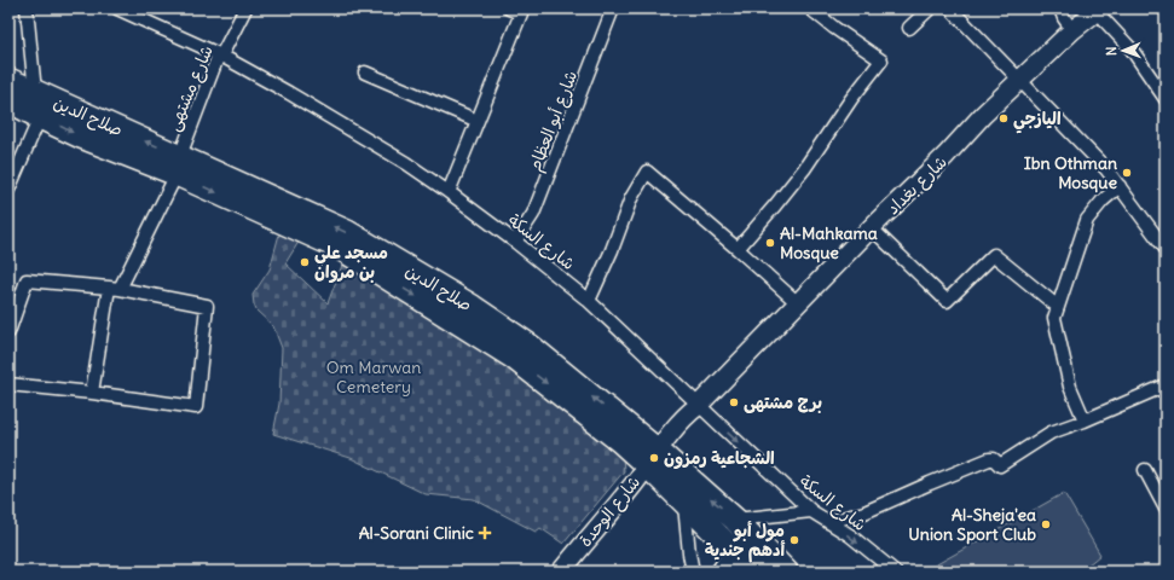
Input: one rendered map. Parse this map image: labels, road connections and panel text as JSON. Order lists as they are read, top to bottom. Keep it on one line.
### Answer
{"streets":{"highway":["صلاح الدين"],"main road":["شارع بغداد","شارع الوحدة"],"street":["شارع مشتهى","شارع أبو العظام","شارع السكة"]},"crossings":[["شارع مشتهى","صلاح الدين"],["شارع مشتهى","شارع السكة"],["صلاح الدين","شارع بغداد"],["صلاح الدين","شارع الوحدة"],["شارع أبو العظام","شارع السكة"],["شارع بغداد","شارع السكة"],["شارع بغداد","شارع الوحدة"]],"parks":["Om Marwan Cemetery"],"places":{"other":["اليازجي","Ibn Othman Mosque","Al-Mahkama Mosque","مسجد علي بن مروان","برج مشتهى","الشجاعية رمزون","Al-Sheja'ea Union Sport Club","مول أبو أدهم جندية"],"health":["Al-Sorani Clinic"]},"north":"left"}
